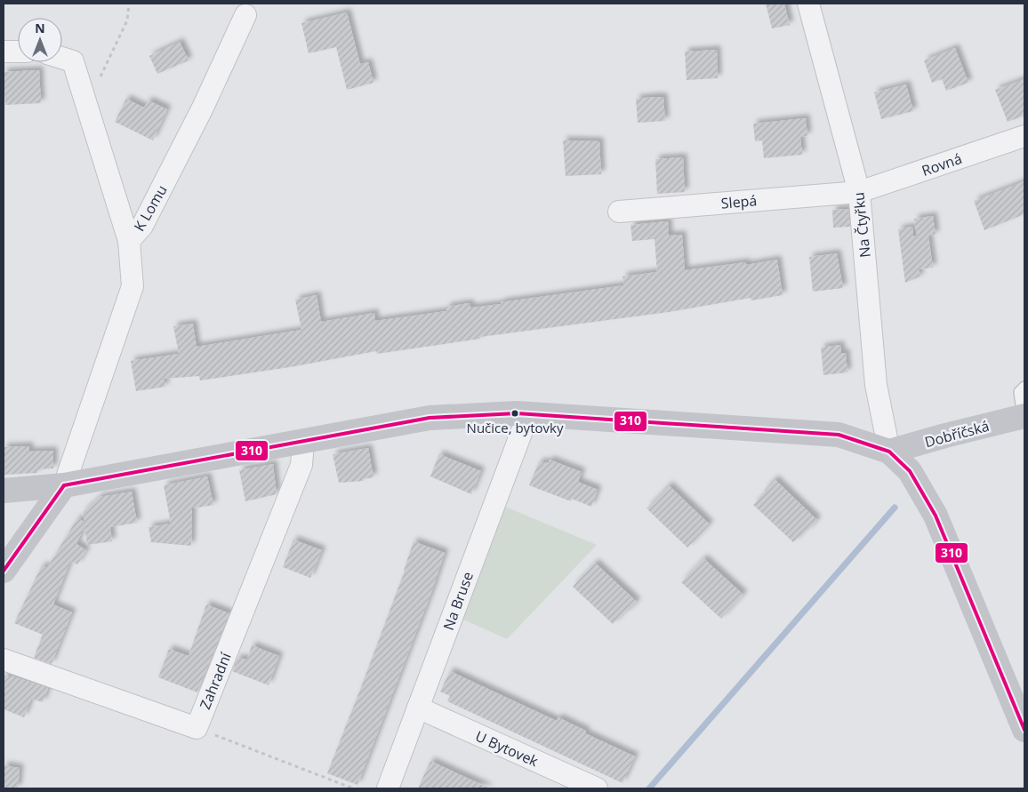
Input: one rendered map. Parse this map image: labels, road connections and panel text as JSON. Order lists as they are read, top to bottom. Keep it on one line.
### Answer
{"streets":{"main road":["Dobříčská"],"street":["Rovná","Slepá","K Lomu","Na Čtyřku","Na Bruse","Zahradní","U Bytovek"]},"crossings":[["Rovná","Slepá"],["Rovná","Na Čtyřku"],["Slepá","Na Čtyřku"],["Na Čtyřku","Dobříčská"],["Na Bruse","U Bytovek"]],"places":["Nučice, bytovky"],"lines":["transit line 310"],"north":"top"}
